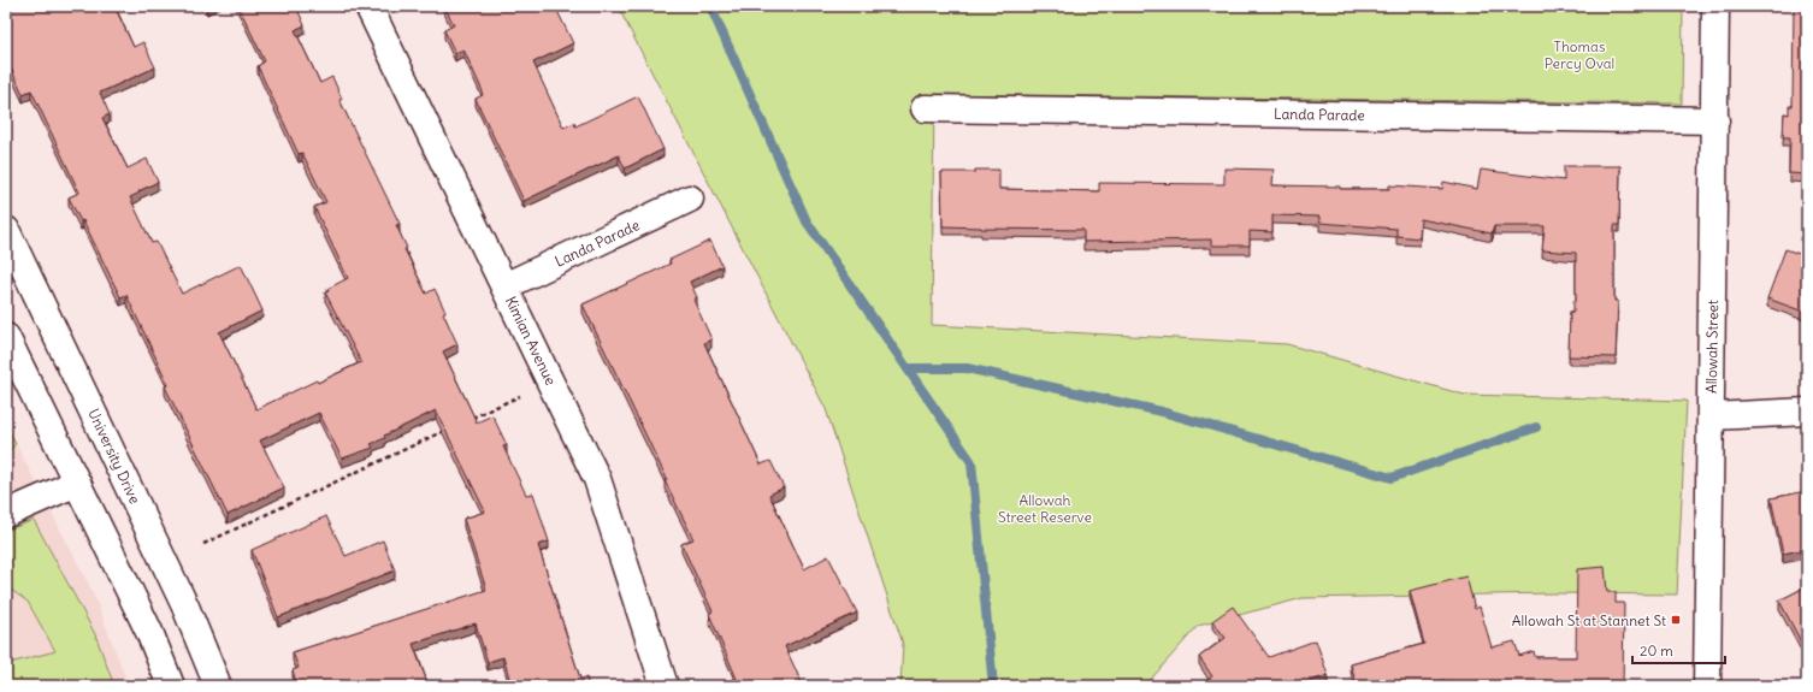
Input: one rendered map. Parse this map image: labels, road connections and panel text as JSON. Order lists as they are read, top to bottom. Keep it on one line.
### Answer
{"streets":{"street":["Landa Parade","Kimian Avenue","Allowah Street","University Drive"]},"crossings":[["Landa Parade","Kimian Avenue"],["Landa Parade","Allowah Street"]],"parks":["Thomas Percy Oval","Allowah Street Reserve"],"places":{"transit":["Allowah St at Stannet St"]},"scale_bar":"20 m"}
